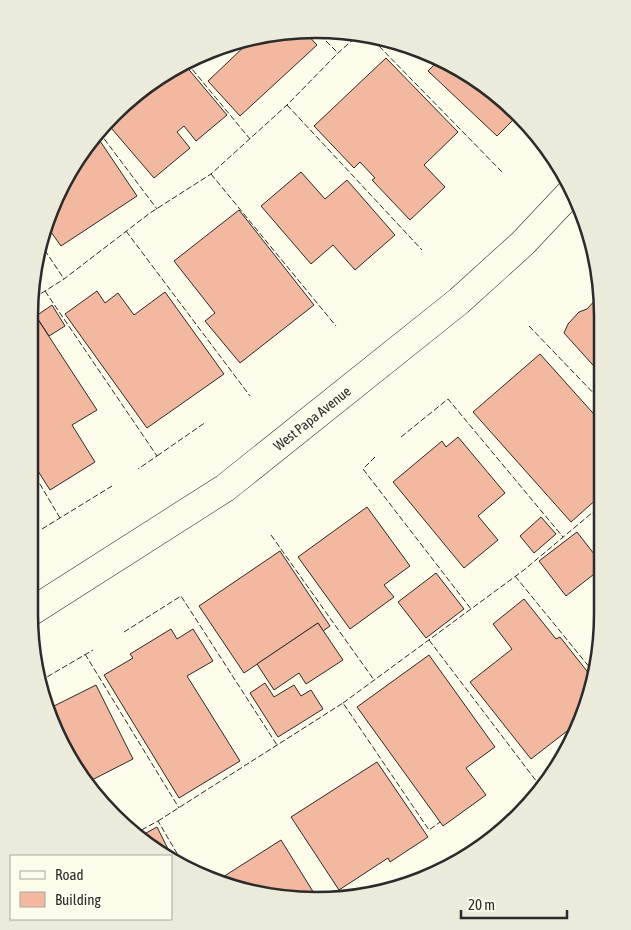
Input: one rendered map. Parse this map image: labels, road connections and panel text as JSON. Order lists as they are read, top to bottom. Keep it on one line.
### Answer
{"streets":{"street":["West Papa Avenue"]},"legend":["Road","Building"],"scale_bar":"20 m"}
